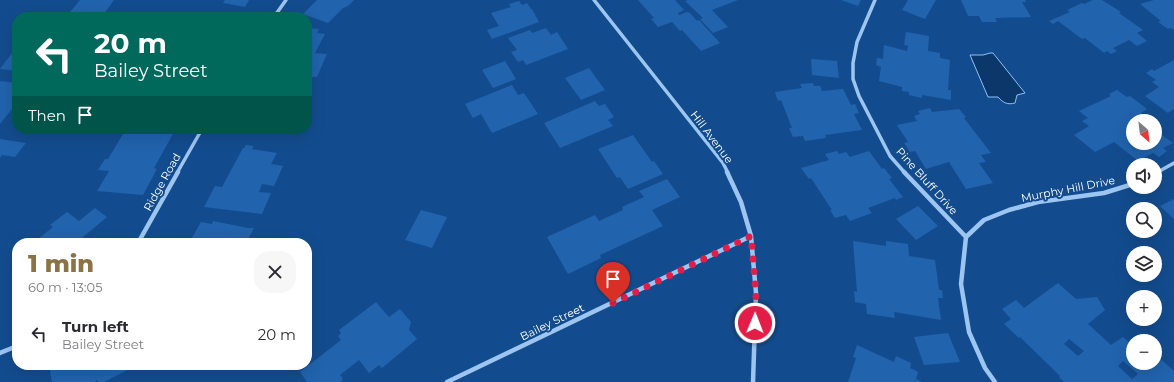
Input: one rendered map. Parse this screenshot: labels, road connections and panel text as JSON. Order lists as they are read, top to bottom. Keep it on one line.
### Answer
{"streets":{"street":["Hill Avenue","Pine Bluff Drive","Ridge Road","Murphy Hill Drive","Bailey Street"]},"crossings":[["Hill Avenue","Bailey Street"],["Pine Bluff Drive","Murphy Hill Drive"]],"north":"bottom right","page":{"turn":["20 m","Bailey Street"],"then":"Then","map_buttons":["+","−"],"heading":["1 min","60 m · 13:05"],"list":[{"name":"Turn left","note":"Bailey Street","value":"20 m"}]}}
